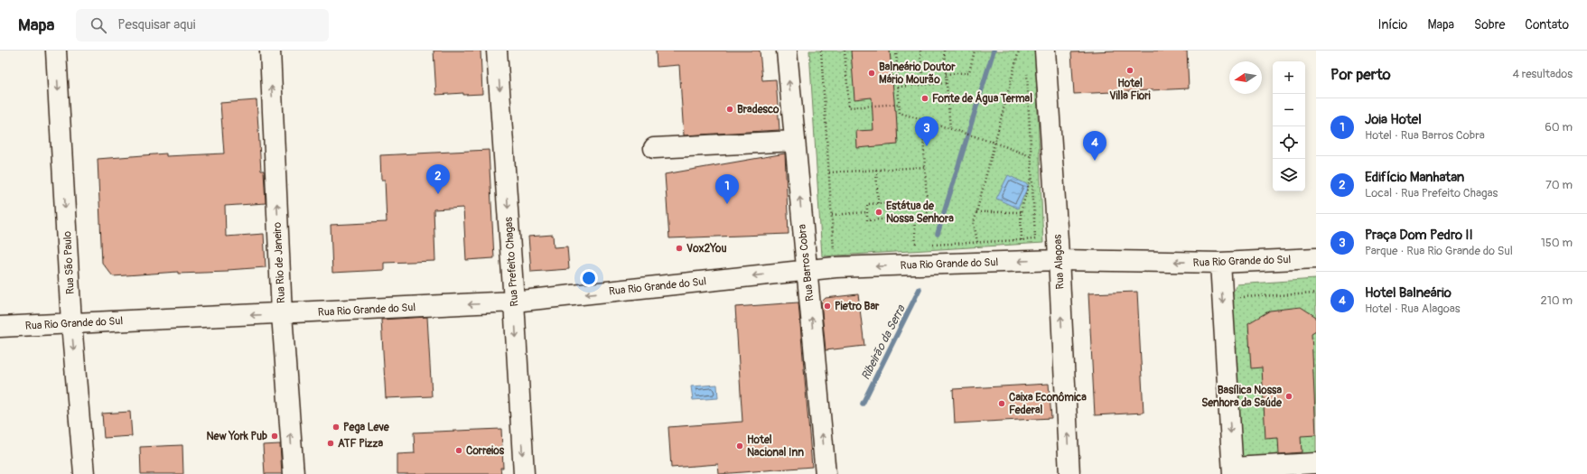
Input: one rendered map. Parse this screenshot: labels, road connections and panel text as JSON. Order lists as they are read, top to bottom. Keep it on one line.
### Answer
{"streets":{"street":["Rua Rio Grande do Sul","Rua Prefeito Chagas","Rua Alagoas","Rua São Paulo","Rua Rio de Janeiro","Rua Barros Cobra"]},"crossings":[["Rua Rio Grande do Sul","Rua Prefeito Chagas"],["Rua Rio Grande do Sul","Rua Alagoas"],["Rua Rio Grande do Sul","Rua São Paulo"],["Rua Rio Grande do Sul","Rua Rio de Janeiro"],["Rua Rio Grande do Sul","Rua Barros Cobra"]],"one_way":["Rua Rio Grande do Sul","Rua Prefeito Chagas","Rua São Paulo","Rua Rio de Janeiro","Rua Barros Cobra"],"water":["Ribeirão da Serra"],"places":["Hotel Villa Fiori","Balneário Doutor Mário Mourão","Fonte de Água Termal","Bradesco","Estátua de Nossa Senhora","Vox2You","Pietro Bar","Basílica Nossa Senhora da Saúde","Caixa Econômica Federal","Pega Leve","New York Pub","ATF Pizza","Hotel Nacional Inn","Correios"],"north":"left","page":{"header":"Mapa","search":"Pesquisar aqui","nav":["Início","Mapa","Sobre","Contato"],"heading":["Por perto","4 resultados"],"map_buttons":["+","−"],"list":[{"mark":"1","name":"Joia Hotel","note":"Hotel · Rua Barros Cobra","value":"60 m"},{"mark":"2","name":"Edifício Manhatan","note":"Local · Rua Prefeito Chagas","value":"70 m"},{"mark":"3","name":"Praça Dom Pedro II","note":"Parque · Rua Rio Grande do Sul","value":"150 m"},{"mark":"4","name":"Hotel Balneário","note":"Hotel · Rua Alagoas","value":"210 m"}],"pins":["3","4","2","1"]}}
